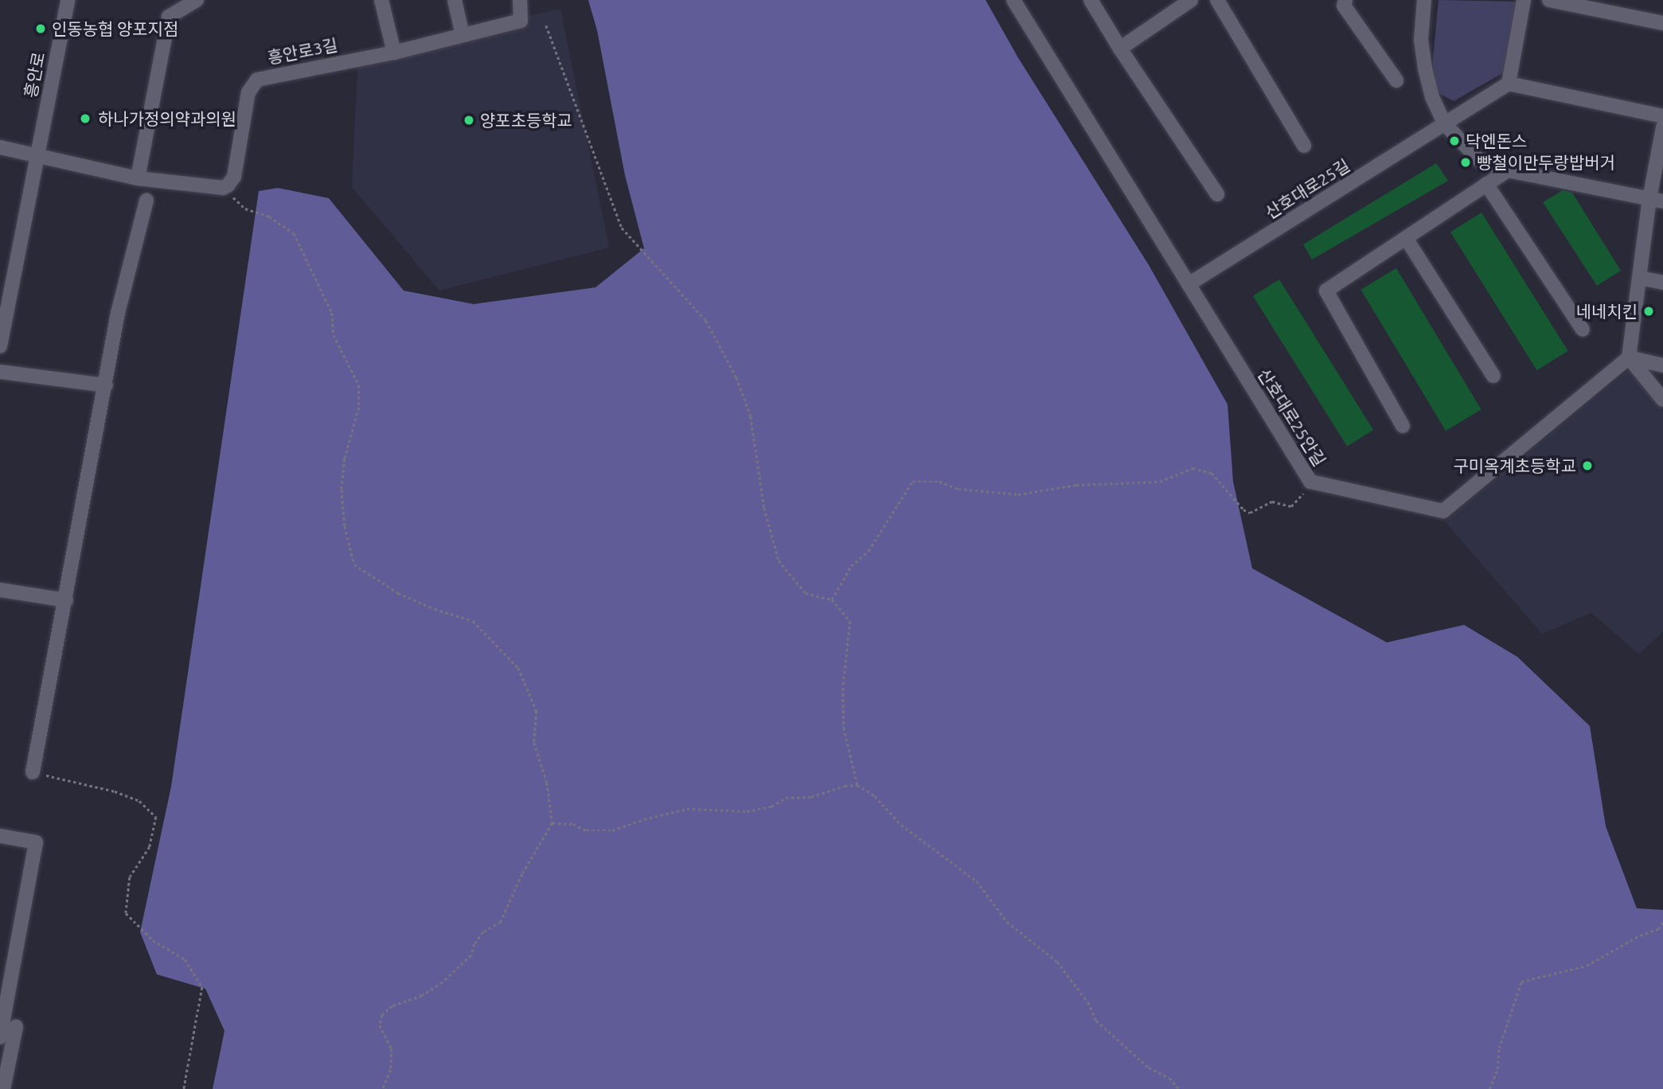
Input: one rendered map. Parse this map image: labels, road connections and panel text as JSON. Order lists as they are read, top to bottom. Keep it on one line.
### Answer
{"streets":{"street":["흥안로3길","흥안로","산호대로25길","산호대로25안길"]},"crossings":[["산호대로25길","산호대로25안길"]],"places":["인동농협 양포지점","하나가정의약과의원","양포초등학교","닥엔돈스","빵철이만두랑밥버거","네네치킨","구미옥계초등학교"]}
